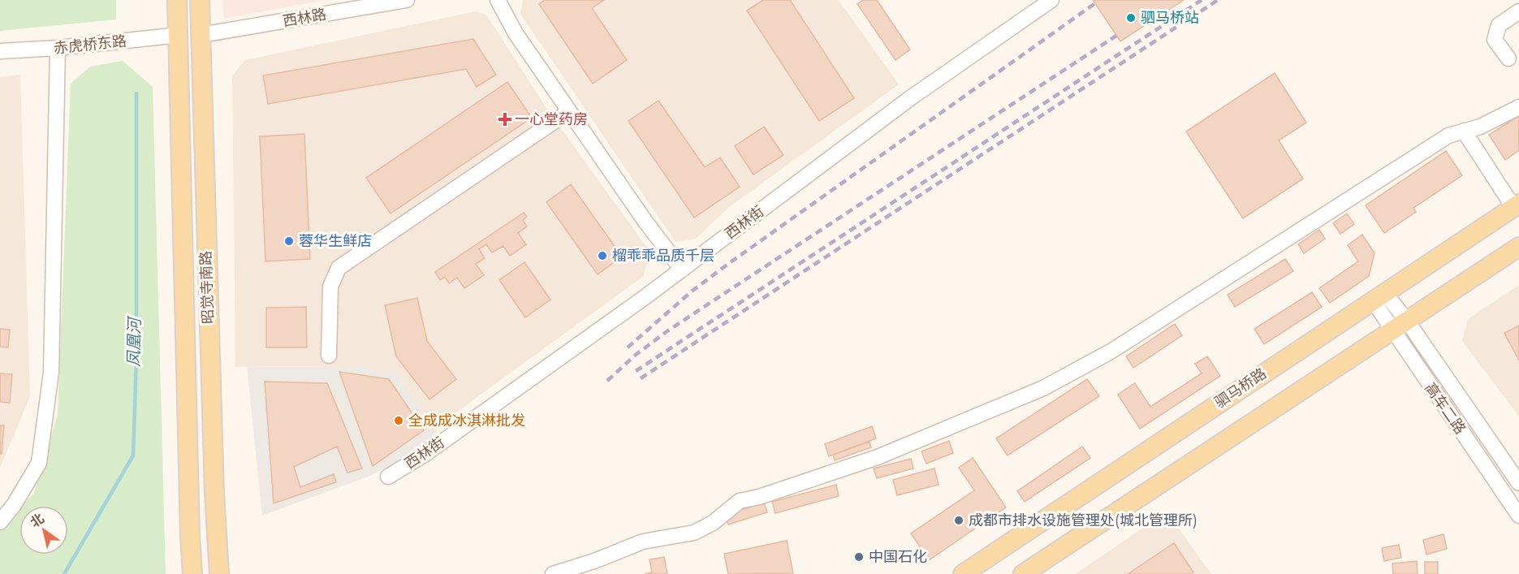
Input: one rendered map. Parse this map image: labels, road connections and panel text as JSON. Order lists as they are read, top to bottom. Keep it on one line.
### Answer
{"streets":{"main road":["昭觉寺南路","驷马桥路"],"street":["西林路","赤虎桥东路","西林街","高车二路"]},"crossings":[["西林路","昭觉寺南路"],["赤虎桥东路","昭觉寺南路"],["驷马桥路","高车二路"]],"water":["凤凰河"],"places":{"other":["驷马桥站","蓉华生鲜店","榴乖乖品质千层","全成成冰淇淋批发","成都市排水设施管理处(城北管理所)","中国石化"],"health":["一心堂药房"]},"north":"top left"}
